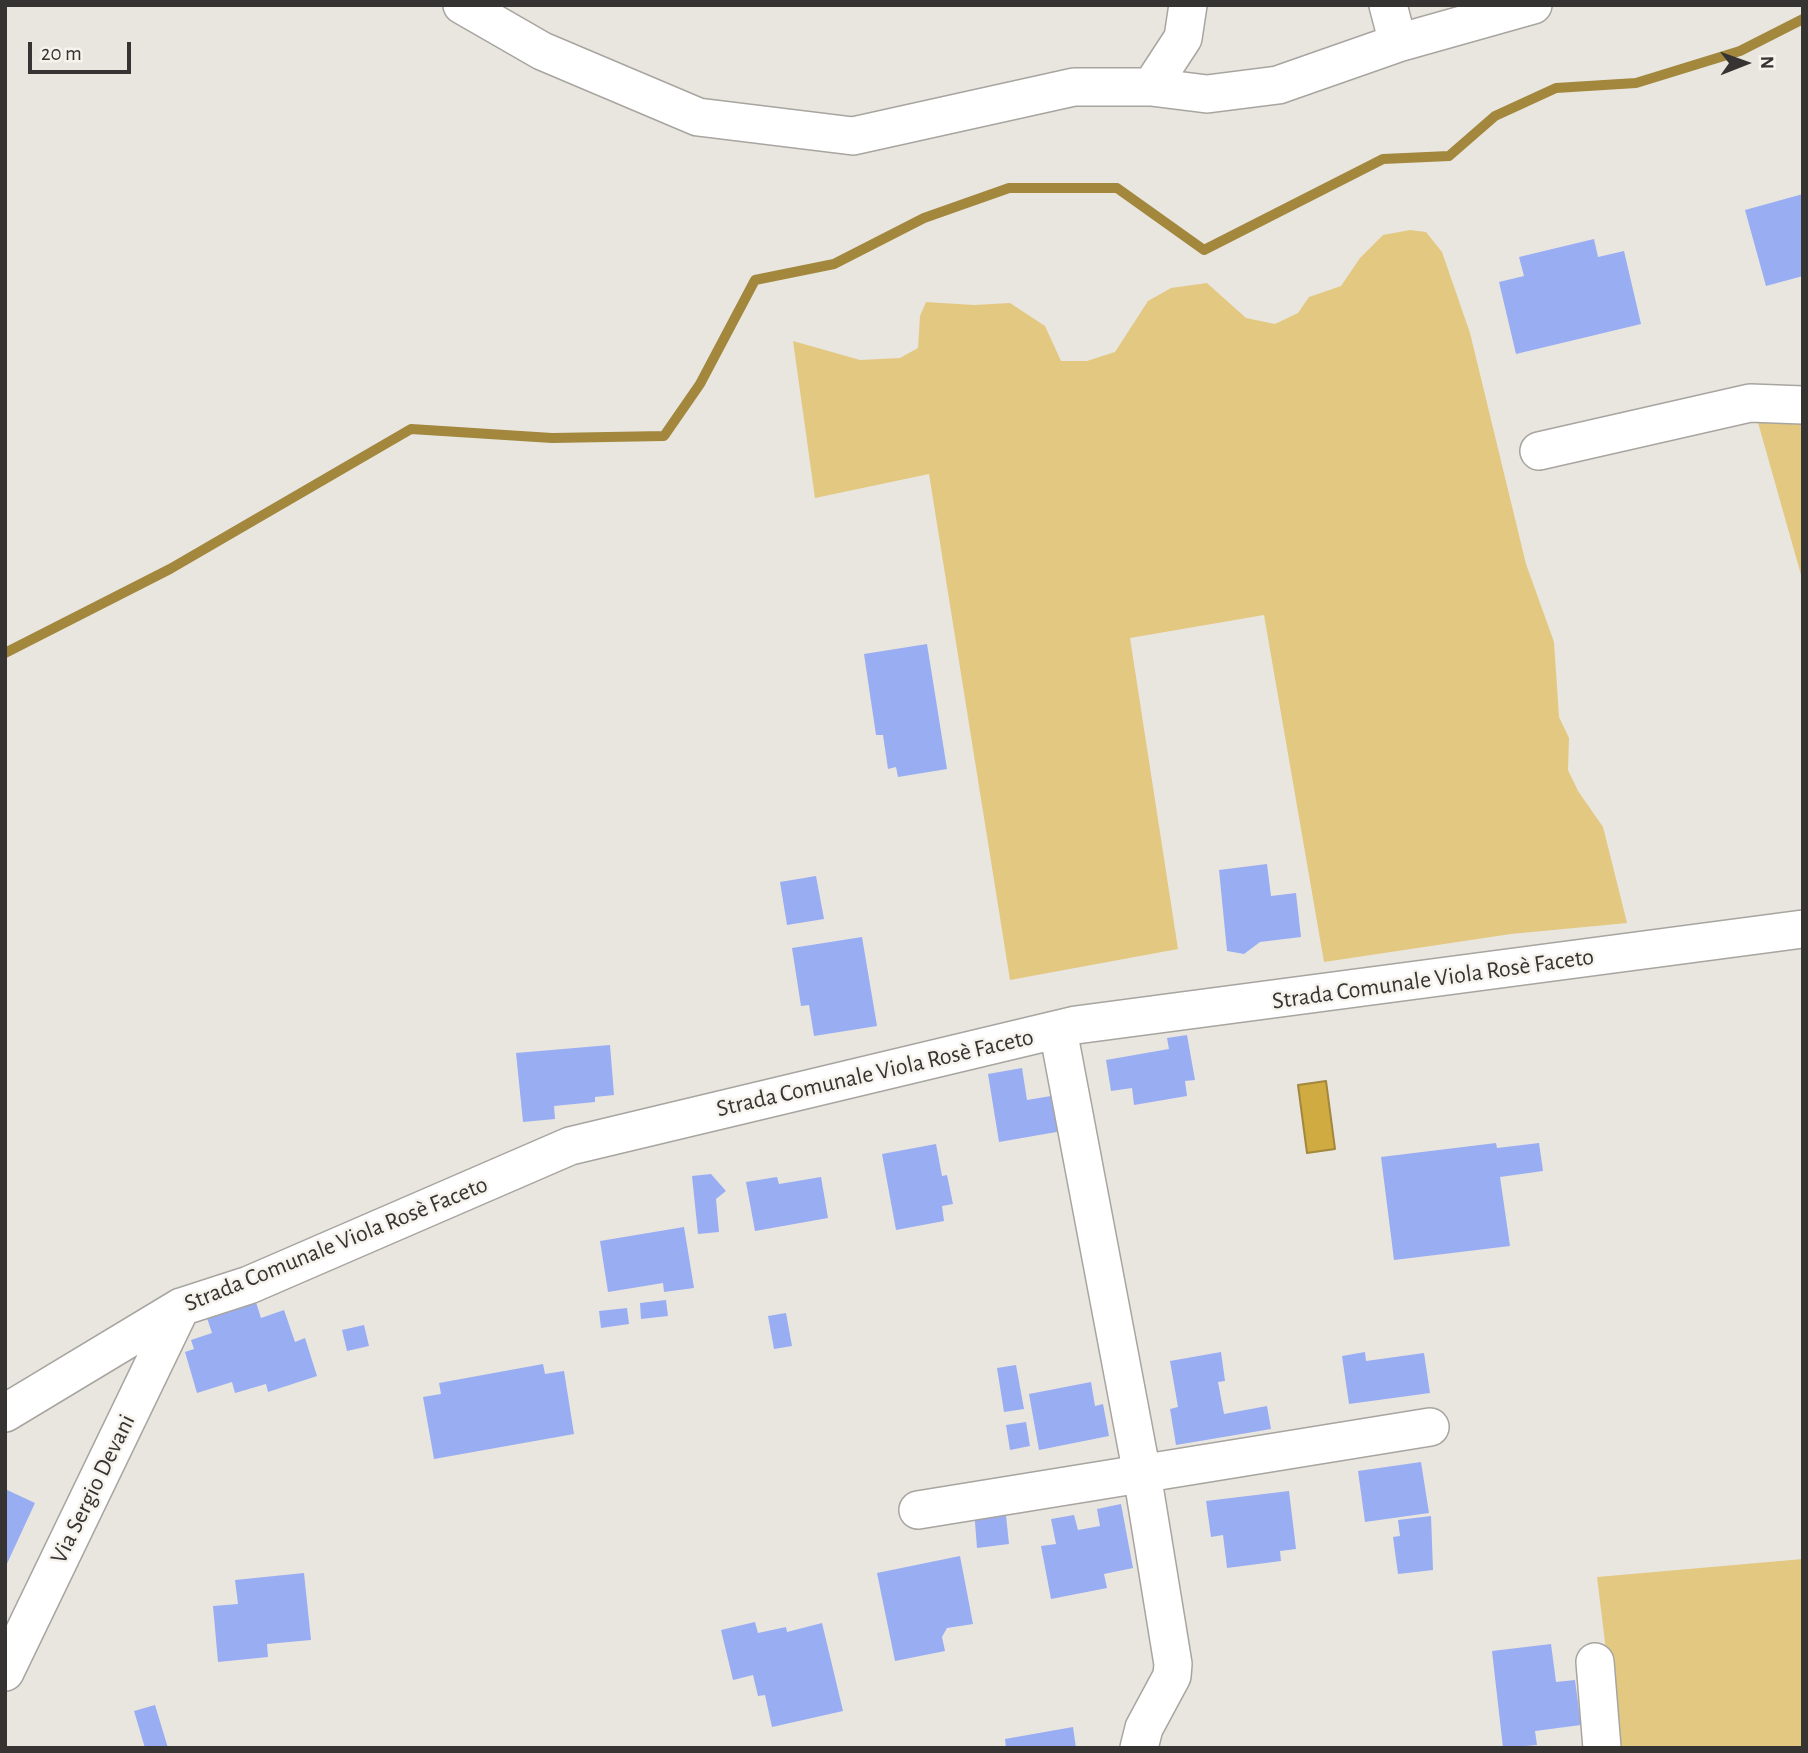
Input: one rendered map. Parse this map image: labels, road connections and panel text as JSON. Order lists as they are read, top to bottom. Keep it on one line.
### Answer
{"streets":{"street":["Strada Comunale Viola Rosè Faceto","Via Sergio Devani"]},"crossings":[["Strada Comunale Viola Rosè Faceto","Via Sergio Devani"]],"scale_bar":"20 m","north":"right"}
